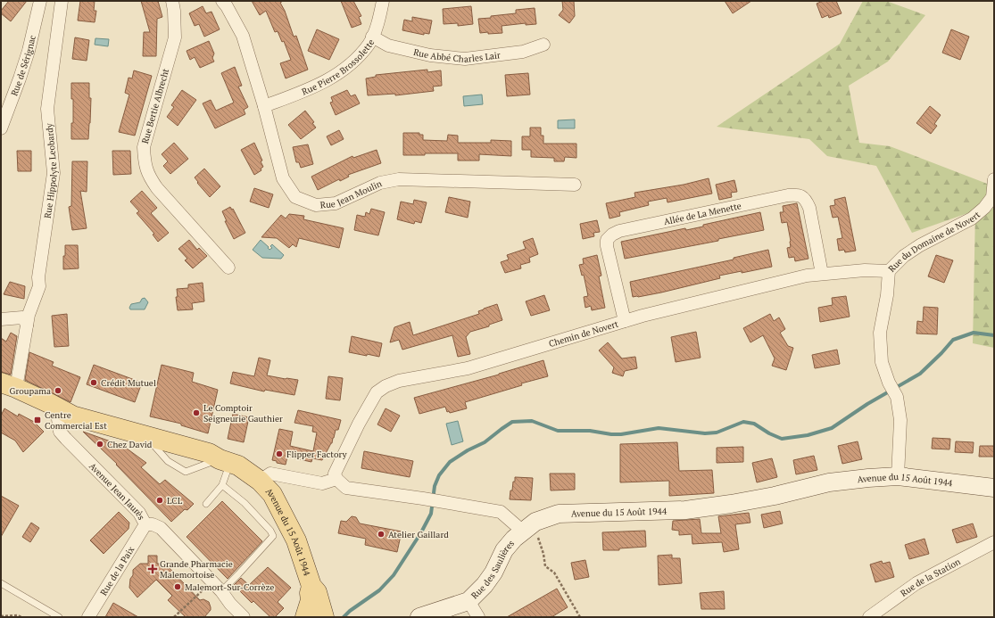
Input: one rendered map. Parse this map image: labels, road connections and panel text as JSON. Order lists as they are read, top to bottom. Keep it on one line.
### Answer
{"streets":{"main road":["Avenue du 15 Août 1944","Rue des Saulières"],"street":["Rue Abbé Charles Lair","Rue Pierre Brossolette","Rue de Sérignac","Rue Bertie Albrecht","Rue Hippolyte Leobardy","Rue Jean Moulin","Allée de La Menette","Rue du Domaine de Novert","Chemin de Novert","Avenue Jean Jaurès","Rue de la Paix","Rue de la Station"]},"crossings":[["Rue Abbé Charles Lair","Rue Pierre Brossolette"],["Rue Pierre Brossolette","Rue Jean Moulin"],["Allée de La Menette","Chemin de Novert"],["Rue du Domaine de Novert","Chemin de Novert"],["Rue du Domaine de Novert","Avenue du 15 Août 1944"],["Chemin de Novert","Avenue du 15 Août 1944"],["Avenue du 15 Août 1944","Avenue Jean Jaurès"],["Avenue du 15 Août 1944","Rue des Saulières"],["Avenue Jean Jaurès","Rue de la Paix"]],"places":{"other":["Crédit Mutuel","Groupama","Le Comptoir Seigneurie Gauthier","Chez David","Flipper Factory","LCL","Atelier Gaillard","Malemort-Sur-Corrèze"],"transit":["Centre Commercial Est"],"health":["Grande Pharmacie Malemortoise"]}}
